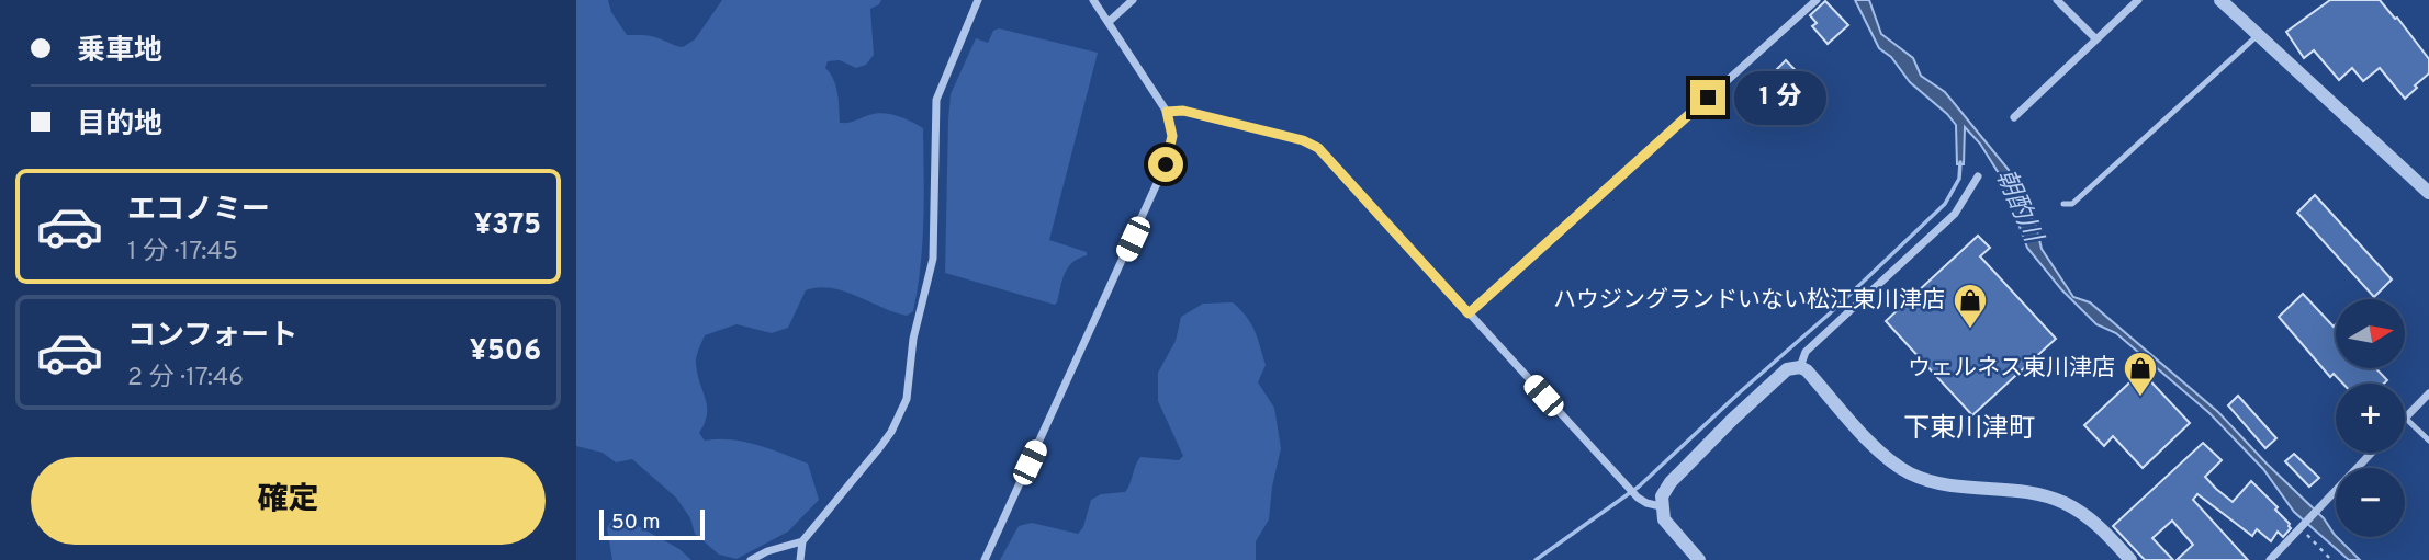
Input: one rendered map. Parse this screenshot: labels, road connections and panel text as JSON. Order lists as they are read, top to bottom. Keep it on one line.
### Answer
{"districts":["下東川津町"],"water":["朝酌川"],"places":{"shop":["ハウジングランドいない松江東川津店","ウェルネス東川津店"]},"scale_bar":"50 m","north":"right","page":{"banner":["乗車地","目的地"],"bubble":"1 分","list":[{"name":"エコノミー","note":"1 分 · 17:45","value":"¥375"},{"name":"コンフォート","note":"2 分 · 17:46","value":"¥506"}],"map_buttons":["+","−"],"buttons":"確定","scale":"50 m"}}
